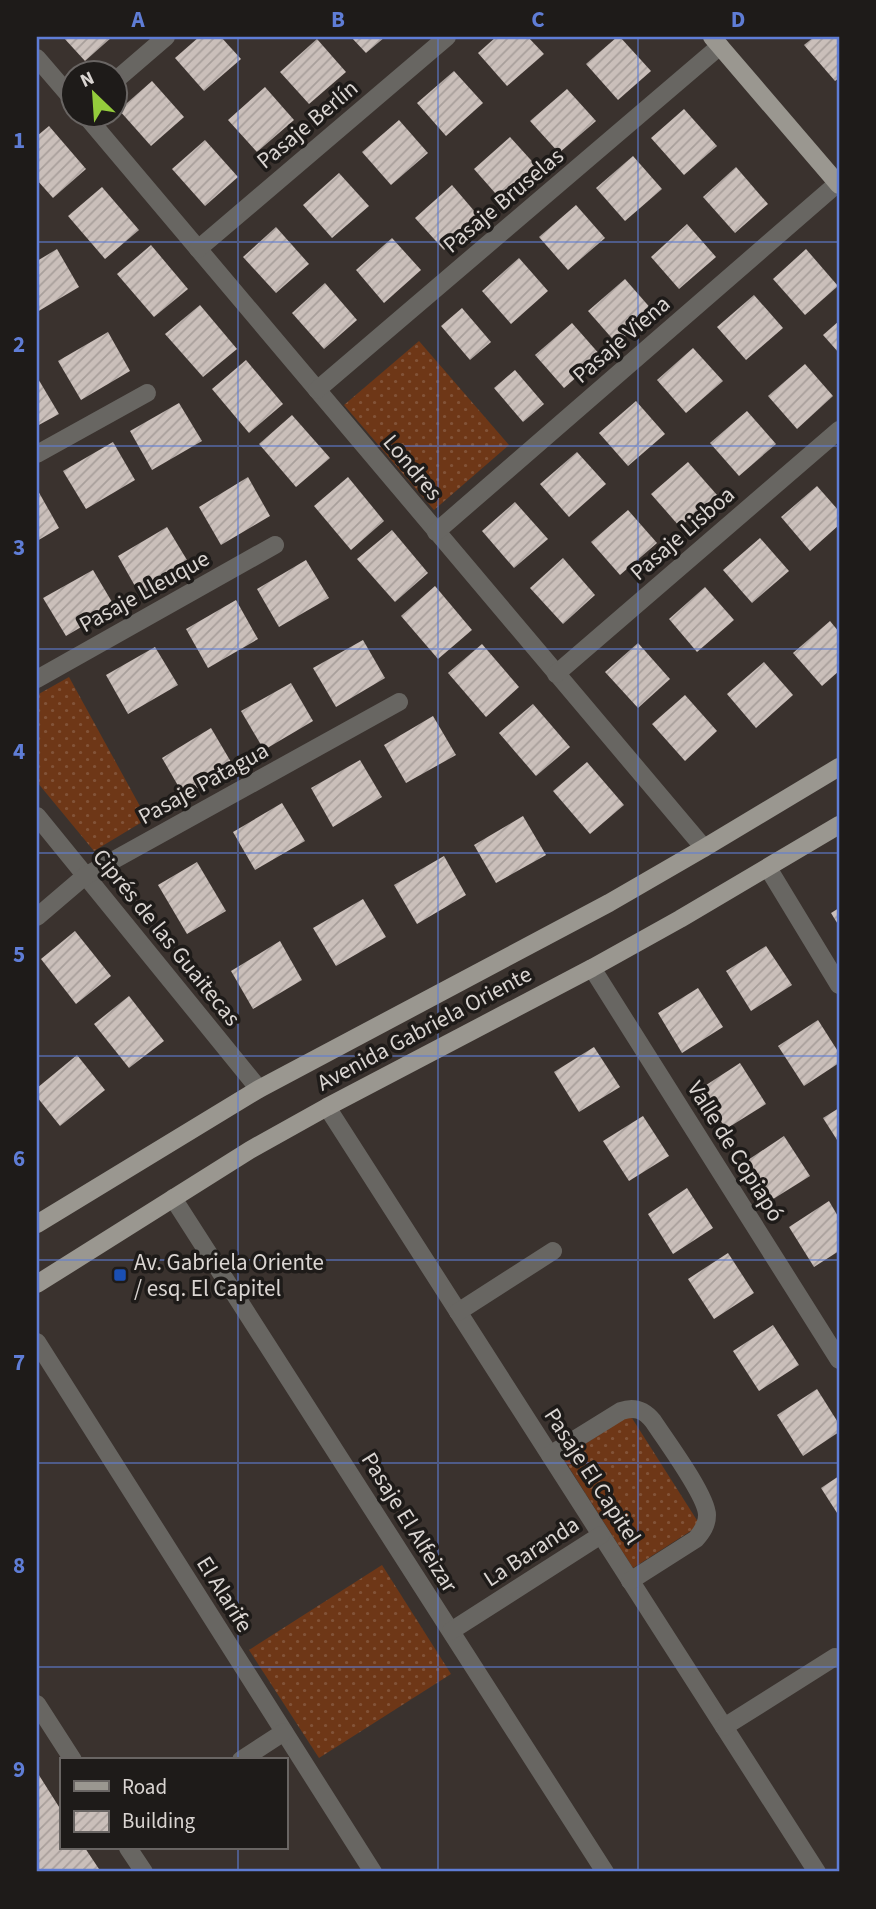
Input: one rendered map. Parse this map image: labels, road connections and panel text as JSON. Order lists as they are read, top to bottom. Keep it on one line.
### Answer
{"streets":{"main road":["Avenida Gabriela Oriente"],"street":["Pasaje Berlín","Pasaje Bruselas","Pasaje Viena","Londres","Pasaje Lisboa","Pasaje Lleuque","Pasaje Patagua","Ciprés de las Guaitecas","Valle de Copiapó","Pasaje El Capitel","Pasaje El Alfeizar","La Baranda","El Alarife"]},"crossings":[["Pasaje Berlín","Londres"],["Pasaje Bruselas","Londres"],["Pasaje Viena","Londres"],["Londres","Pasaje Lisboa"],["Londres","Avenida Gabriela Oriente"],["Pasaje Patagua","Ciprés de las Guaitecas"],["Ciprés de las Guaitecas","Avenida Gabriela Oriente"],["Avenida Gabriela Oriente","Valle de Copiapó"],["Avenida Gabriela Oriente","Pasaje El Capitel"],["Avenida Gabriela Oriente","Pasaje El Alfeizar"],["Pasaje El Capitel","La Baranda"],["Pasaje El Alfeizar","La Baranda"]],"places":{"transit":["Av. Gabriela Oriente / esq. El Capitel"]},"legend":["Road","Building"],"north":"top left","grid":{"columns":["A","B","C","D"],"rows":["1","2","3","4","5","6","7","8","9"]}}
